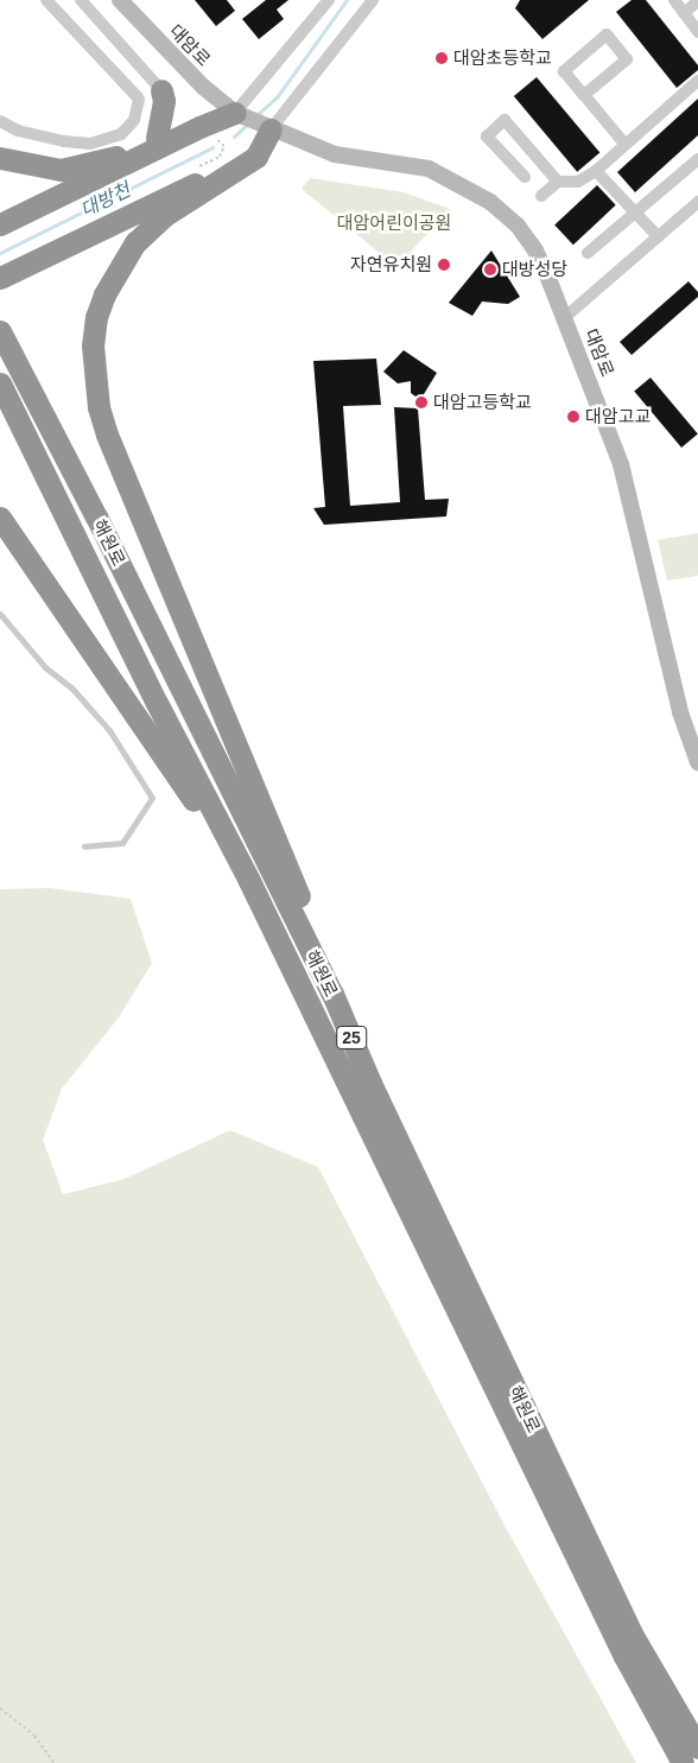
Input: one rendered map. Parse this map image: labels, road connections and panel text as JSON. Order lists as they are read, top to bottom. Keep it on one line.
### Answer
{"streets":{"highway":["해원로","25"],"street":["대암로"]},"water":["대방천"],"parks":["대암어린이공원"],"places":["대암초등학교","자연유치원","대방성당","대암고등학교","대암고교"]}
